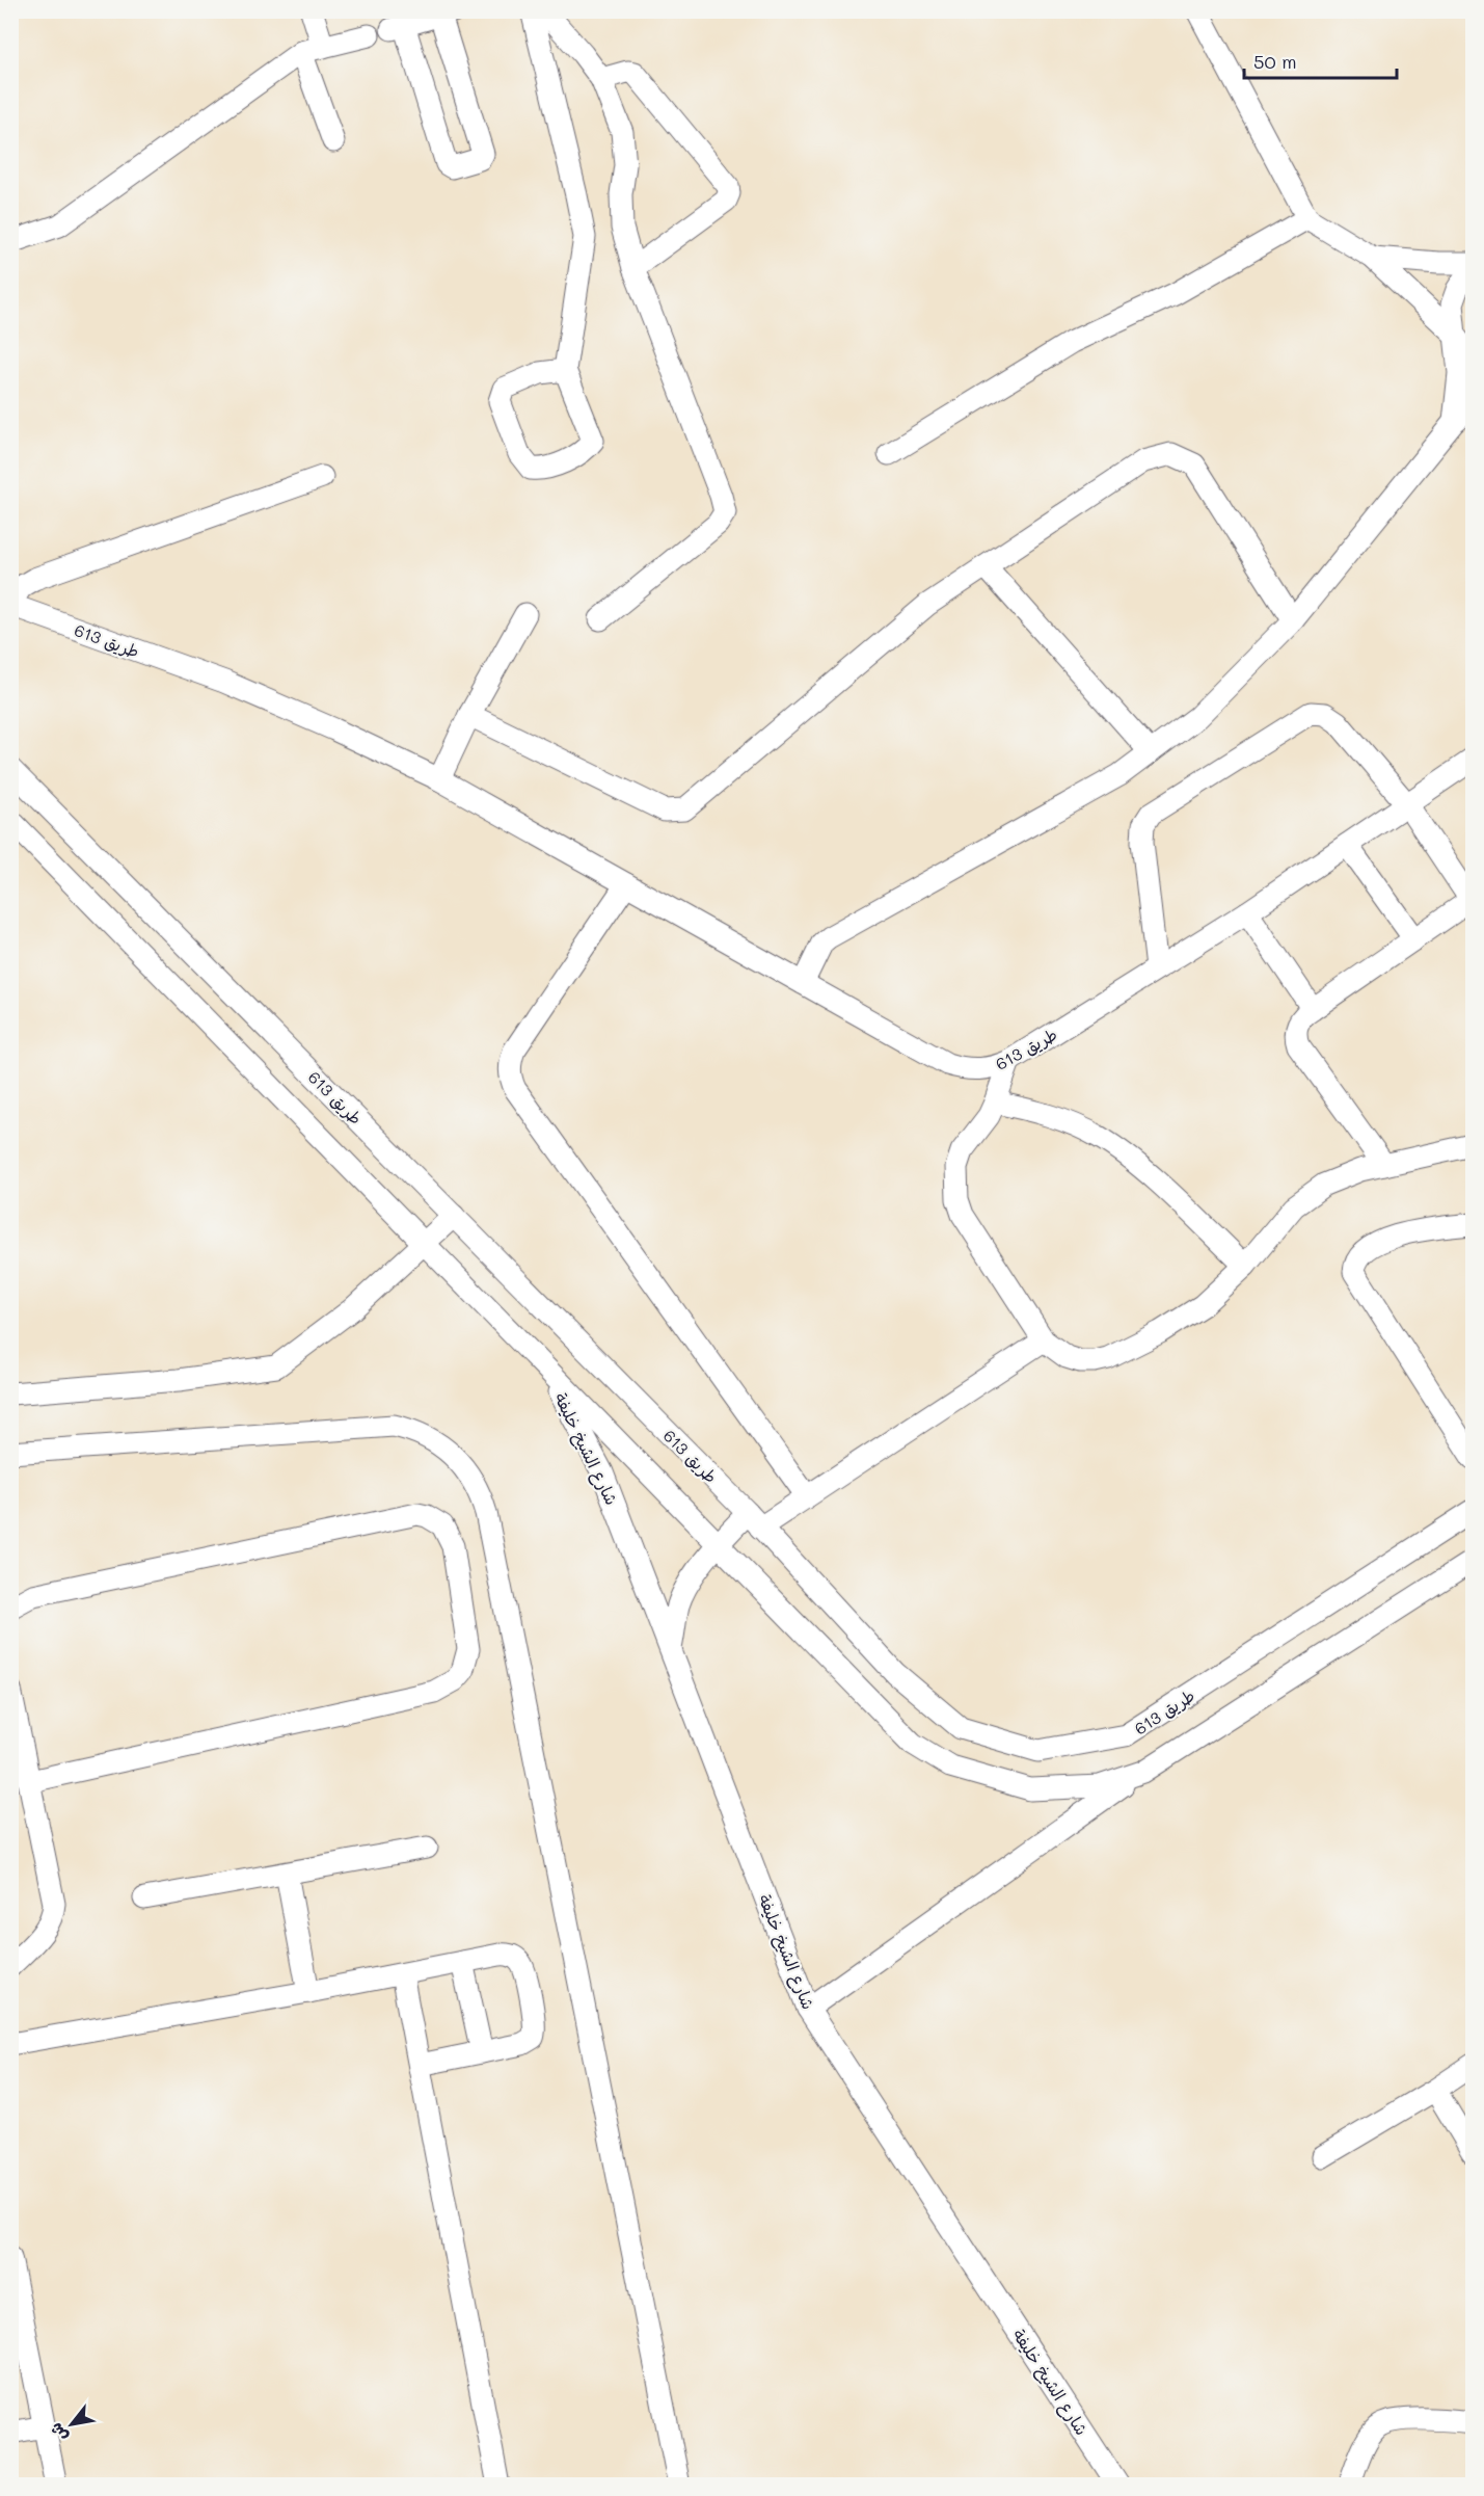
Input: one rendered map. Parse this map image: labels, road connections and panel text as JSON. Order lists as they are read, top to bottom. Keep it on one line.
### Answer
{"streets":{"street":["طريق 613","شارع الشيخ خليفة"]},"scale_bar":"50 m","north":"bottom left"}
